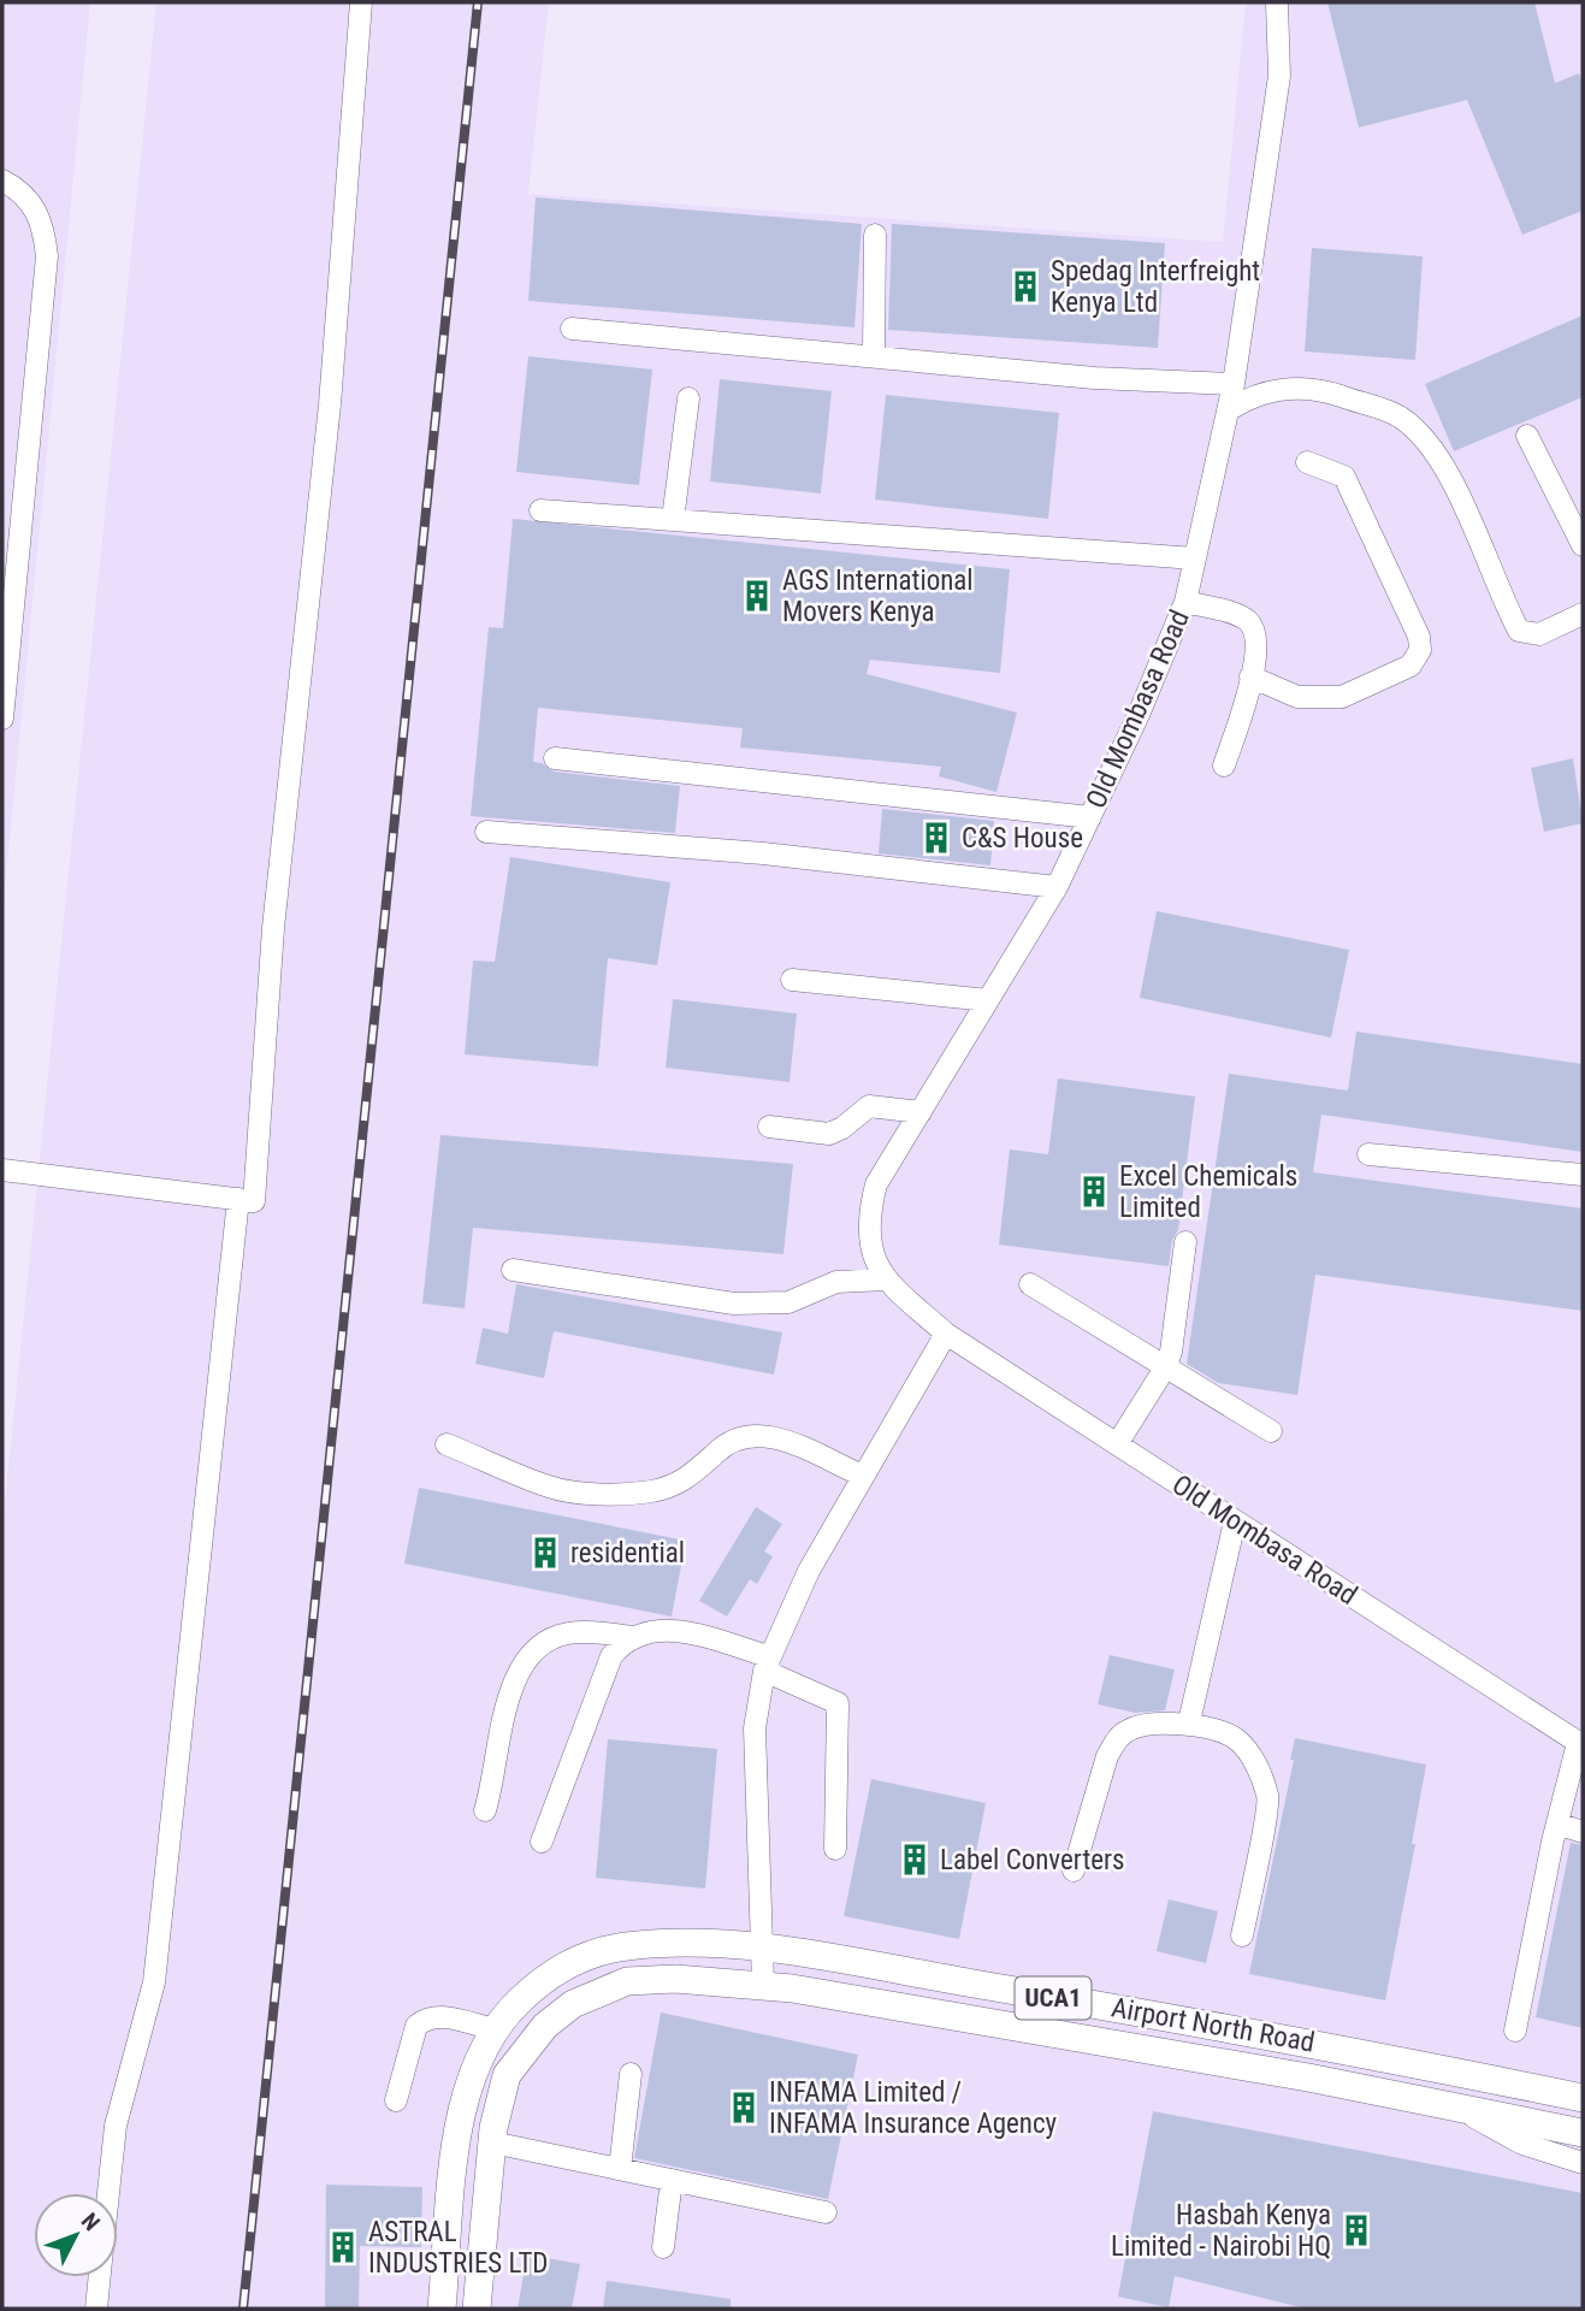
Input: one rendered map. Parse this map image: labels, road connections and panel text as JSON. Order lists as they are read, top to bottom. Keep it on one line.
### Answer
{"streets":{"main road":["UCA1","Airport North Road"],"lane":["Old Mombasa Road"]},"places":{"building":["Spedag Interfreight Kenya Ltd","AGS International Movers Kenya","C&S House","Excel Chemicals Limited","residential","Label Converters","INFAMA Limited / INFAMA Insurance Agency","Hasbah Kenya Limited - Nairobi HQ","ASTRAL INDUSTRIES LTD"]},"north":"top right"}
